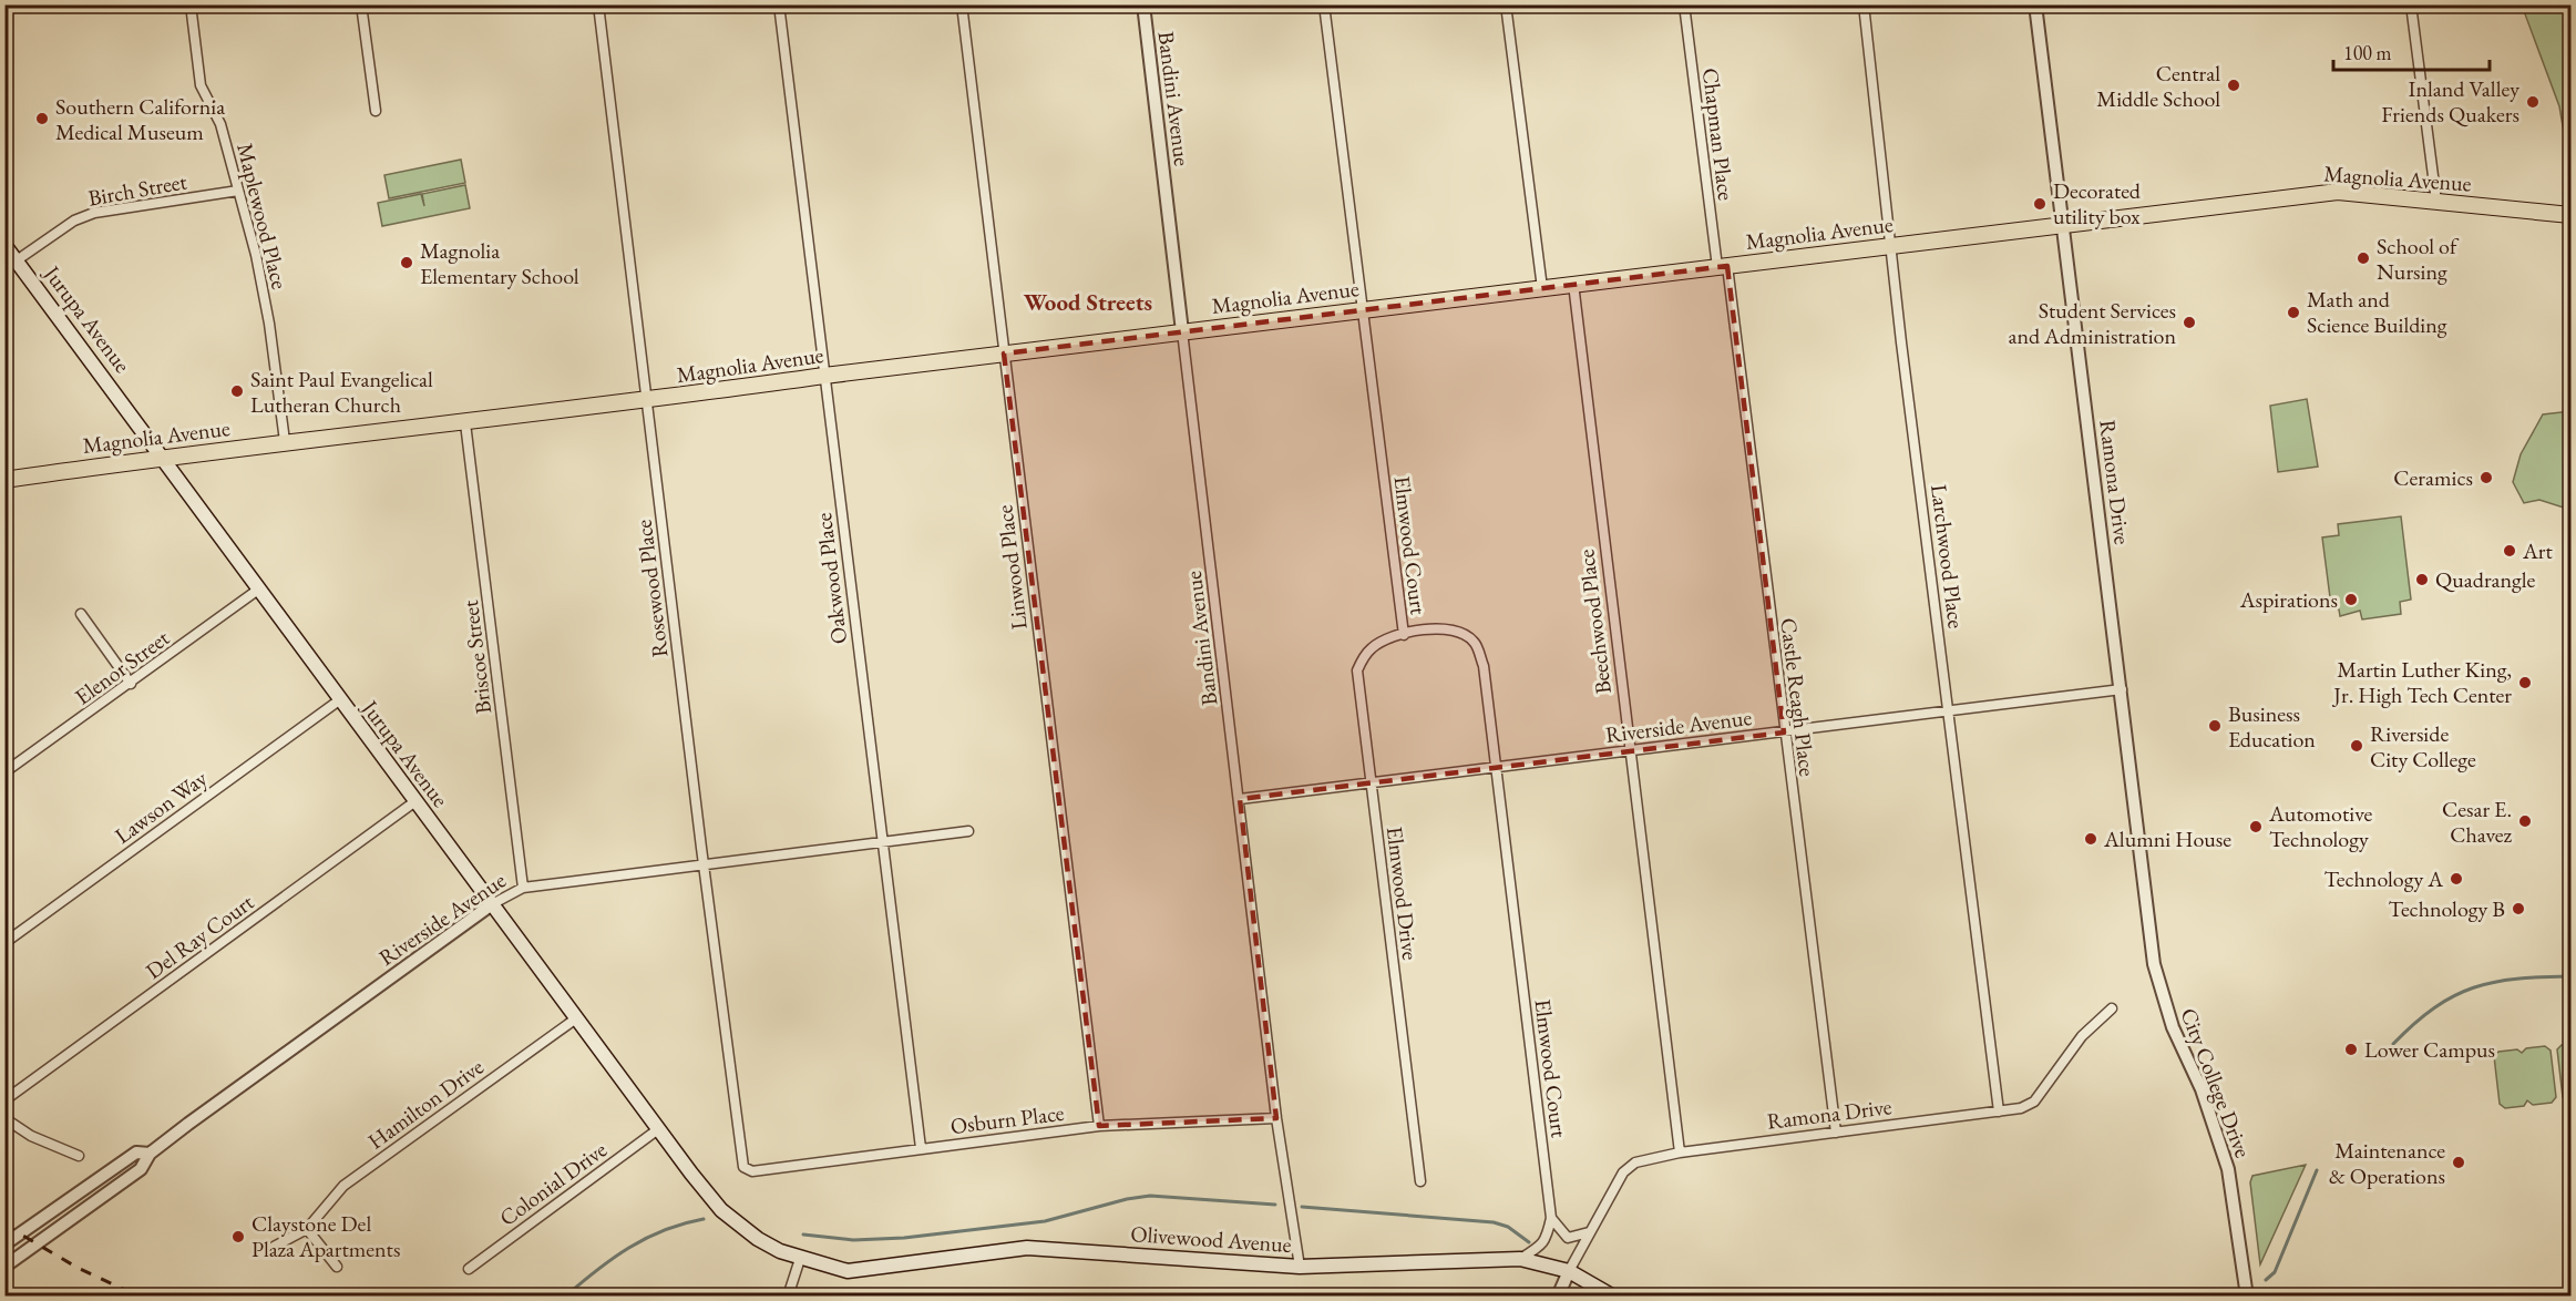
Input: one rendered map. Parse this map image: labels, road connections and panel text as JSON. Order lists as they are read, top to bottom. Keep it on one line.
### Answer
{"streets":{"main road":["Magnolia Avenue","Jurupa Avenue","Olivewood Avenue"],"street":["Bandini Avenue","Chapman Place","Birch Street","Maplewood Place","Ramona Drive","Elmwood Court","Larchwood Place","Linwood Place","Oakwood Place","Rosewood Place","Beechwood Place","Briscoe Street","Elenor Street","Castle Reagh Place","Riverside Avenue","Lawson Way","Elmwood Drive","Del Ray Court","City College Drive","Hamilton Drive","Osburn Place","Colonial Drive"]},"crossings":[["Bandini Avenue","Magnolia Avenue"],["Bandini Avenue","Riverside Avenue"],["Bandini Avenue","Osburn Place"],["Bandini Avenue","Olivewood Avenue"],["Chapman Place","Magnolia Avenue"],["Chapman Place","Castle Reagh Place"],["Magnolia Avenue","Maplewood Place"],["Magnolia Avenue","Jurupa Avenue"],["Magnolia Avenue","Ramona Drive"],["Magnolia Avenue","Elmwood Court"],["Magnolia Avenue","Larchwood Place"],["Magnolia Avenue","Linwood Place"],["Magnolia Avenue","Oakwood Place"],["Magnolia Avenue","Rosewood Place"],["Magnolia Avenue","Beechwood Place"],["Magnolia Avenue","Briscoe Street"],["Magnolia Avenue","Castle Reagh Place"],["Birch Street","Maplewood Place"],["Birch Street","Jurupa Avenue"],["Jurupa Avenue","Elenor Street"],["Jurupa Avenue","Riverside Avenue"],["Jurupa Avenue","Lawson Way"],["Jurupa Avenue","Del Ray Court"],["Jurupa Avenue","Hamilton Drive"],["Jurupa Avenue","Colonial Drive"],["Jurupa Avenue","Olivewood Avenue"],["Ramona Drive","Larchwood Place"],["Ramona Drive","Beechwood Place"],["Ramona Drive","Castle Reagh Place"],["Ramona Drive","Riverside Avenue"],["Ramona Drive","City College Drive"],["Ramona Drive","Olivewood Avenue"],["Elmwood Court","Riverside Avenue"],["Elmwood Court","Elmwood Drive"],["Larchwood Place","Riverside Avenue"],["Linwood Place","Osburn Place"],["Oakwood Place","Riverside Avenue"],["Oakwood Place","Osburn Place"],["Rosewood Place","Riverside Avenue"],["Rosewood Place","Osburn Place"],["Beechwood Place","Riverside Avenue"],["Briscoe Street","Riverside Avenue"],["Castle Reagh Place","Riverside Avenue"],["Riverside Avenue","Elmwood Drive"]],"districts":["Wood Streets"],"places":["Central Middle School","Inland Valley Friends Quakers","Southern California Medical Museum","Decorated utility box","School of Nursing","Magnolia Elementary School","Math and Science Building","Student Services and Administration","Saint Paul Evangelical Lutheran Church","Ceramics","Art","Quadrangle","Aspirations","Martin Luther King, Jr. High Tech Center","Business Education","Riverside City College","Cesar E. Chavez","Automotive Technology","Alumni House","Technology A","Technology B","Lower Campus","Maintenance & Operations","Claystone Del Plaza Apartments"],"scale_bar":"100 m"}
